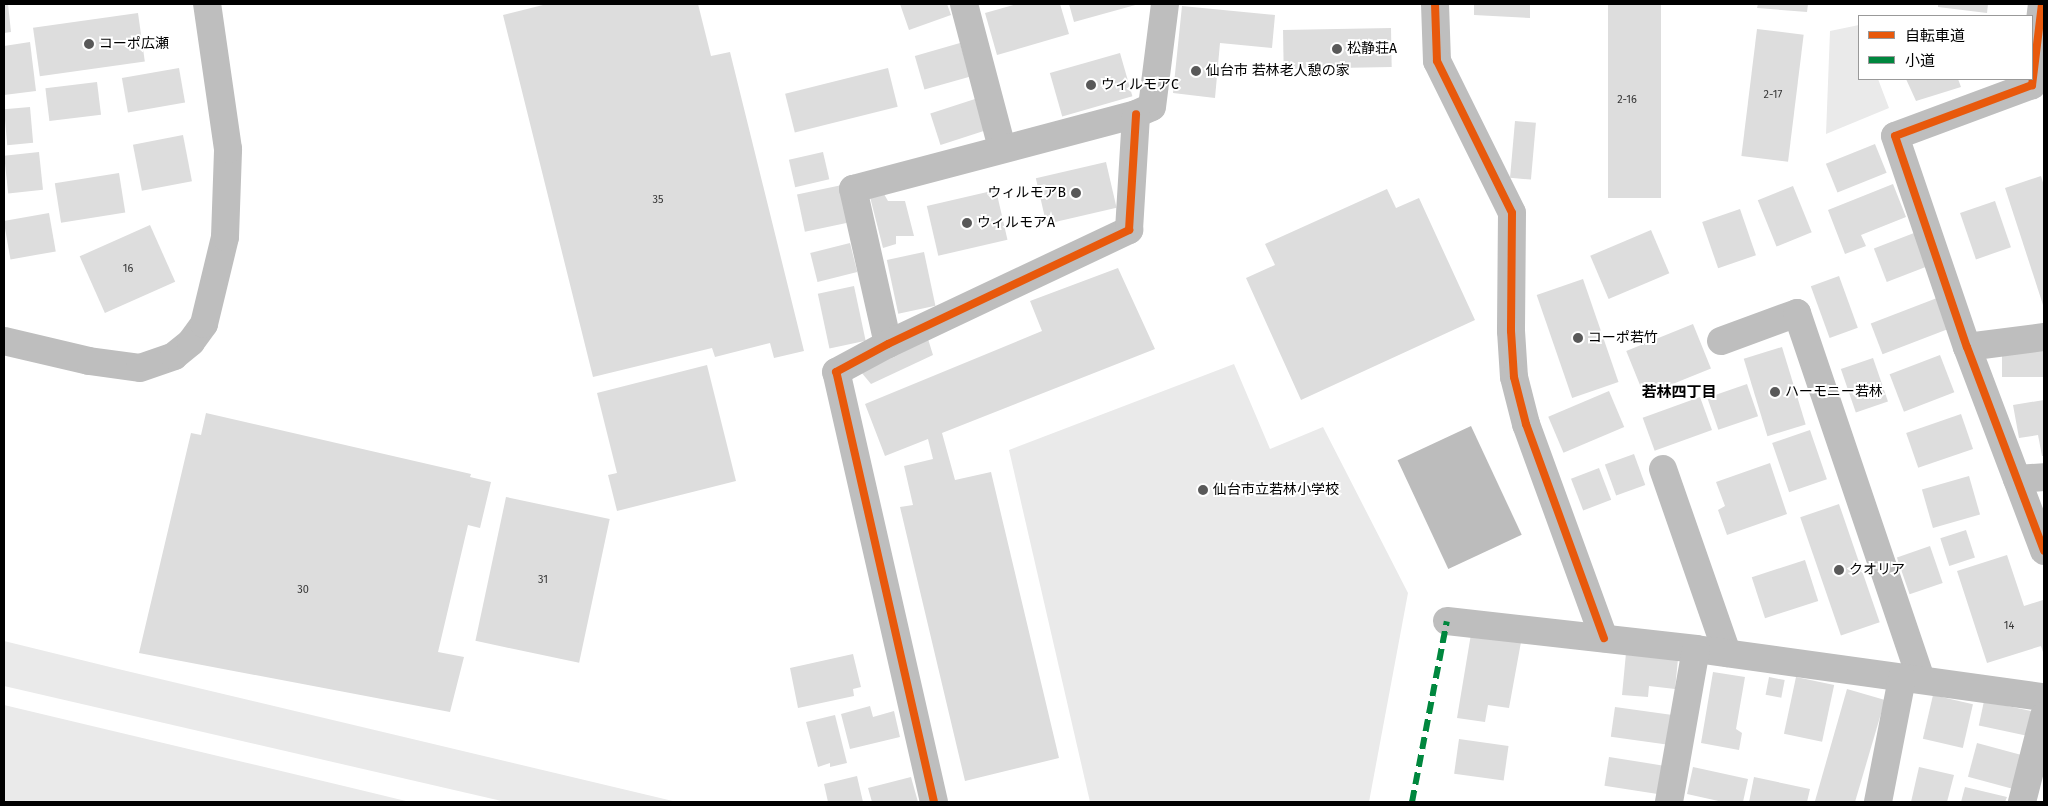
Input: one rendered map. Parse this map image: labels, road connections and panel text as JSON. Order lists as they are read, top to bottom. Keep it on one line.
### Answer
{"districts":["若林四丁目"],"places":["コーポ広瀬","松静荘A","仙台市 若林老人憩の家","ウィルモアC","ウィルモアB","ウィルモアA","コーポ若竹","ハーモニー若林","仙台市立若林小学校","クオリア"],"house_numbers":["2-17","2-16","35","16","31","30","14"],"legend":["自転車道","小道"]}
